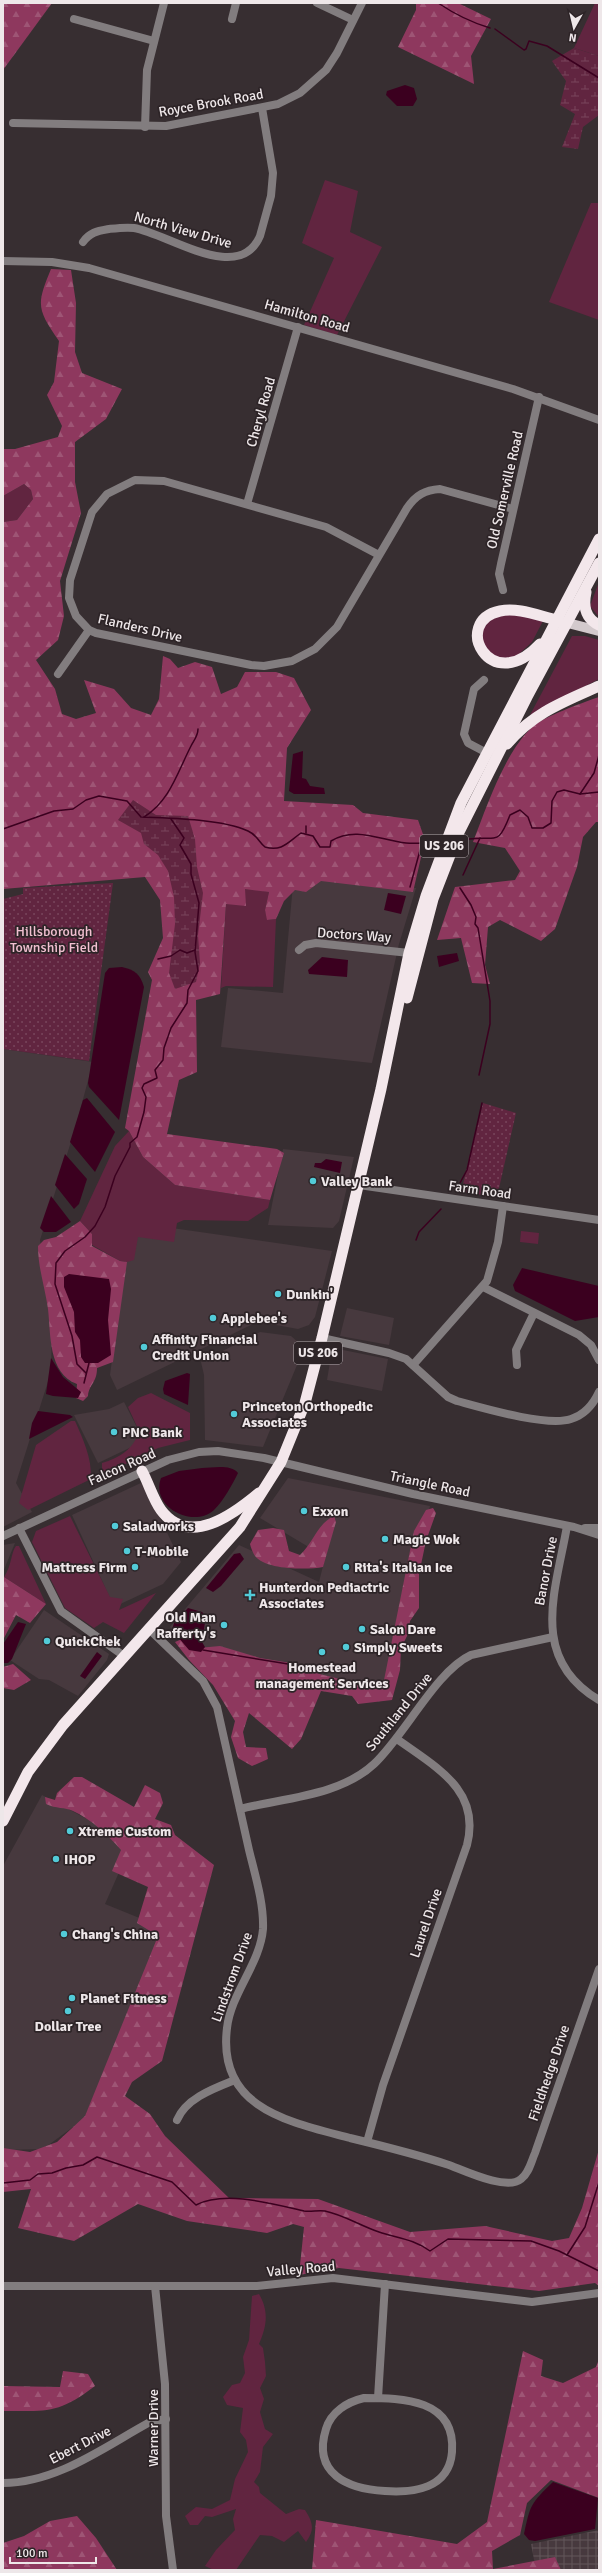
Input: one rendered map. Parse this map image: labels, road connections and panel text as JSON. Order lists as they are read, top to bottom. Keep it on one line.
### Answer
{"streets":{"highway":["US 206"],"street":["Royce Brook Road","North View Drive","Hamilton Road","Cheryl Road","Old Somerville Road","Flanders Drive","Doctors Way","Farm Road","Falcon Road","Triangle Road","Banor Drive","Southland Drive","Laurel Drive","Lindstrom Drive","Fieldhedge Drive","Valley Road","Warner Drive","Ebert Drive"]},"crossings":[["Royce Brook Road","North View Drive"],["Hamilton Road","Cheryl Road"],["Hamilton Road","Old Somerville Road"],["Cheryl Road","Flanders Drive"],["Old Somerville Road","Flanders Drive"],["US 206","Doctors Way"],["US 206","Farm Road"],["US 206","Falcon Road"],["US 206","Triangle Road"],["US 206","Lindstrom Drive"],["Falcon Road","Triangle Road"],["Triangle Road","Banor Drive"],["Banor Drive","Southland Drive"],["Southland Drive","Laurel Drive"],["Southland Drive","Lindstrom Drive"],["Laurel Drive","Lindstrom Drive"],["Lindstrom Drive","Fieldhedge Drive"],["Valley Road","Warner Drive"],["Warner Drive","Ebert Drive"]],"parks":["Hillsborough Township Field"],"places":{"other":["Valley Bank","Dunkin'","Applebee's","Affinity Financial Credit Union","Princeton Orthopedic Associates","PNC Bank","Exxon","Saladworks","Magic Wok","T-Mobile","Mattress Firm","Rita's Italian Ice","Old Man Rafferty's","Salon Dare","QuickChek","Simply Sweets","Homestead management Services","Xtreme Custom","IHOP","Chang's China","Planet Fitness","Dollar Tree"],"health":["Hunterdon Pediactric Associates"]},"scale_bar":"100 m","north":"bottom"}
